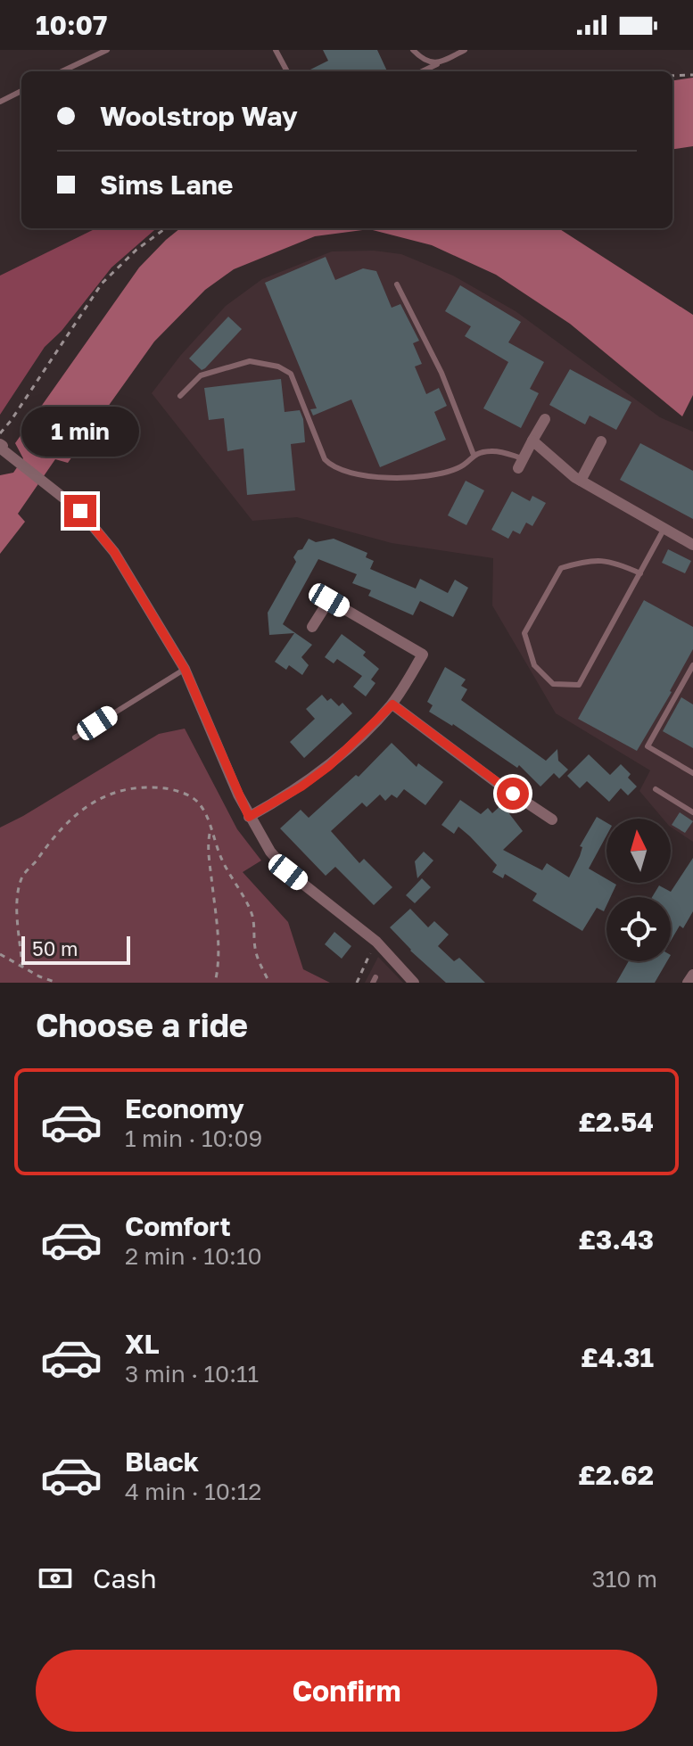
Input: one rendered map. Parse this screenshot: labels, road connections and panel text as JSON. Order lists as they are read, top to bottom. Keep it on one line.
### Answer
{"scale_bar":"50 m","north":"top","page":{"status":"10:07","banner":["Woolstrop Way","Sims Lane"],"bubble":"1 min","scale":"50 m","heading":"Choose a ride","list":[{"name":"Economy","note":"1 min · 10:09","value":"£2.54"},{"name":"Comfort","note":"2 min · 10:10","value":"£3.43"},{"name":"XL","note":"3 min · 10:11","value":"£4.31"},{"name":"Black","note":"4 min · 10:12","value":"£2.62"}],"pay":["Cash","310 m"],"buttons":"Confirm"}}
